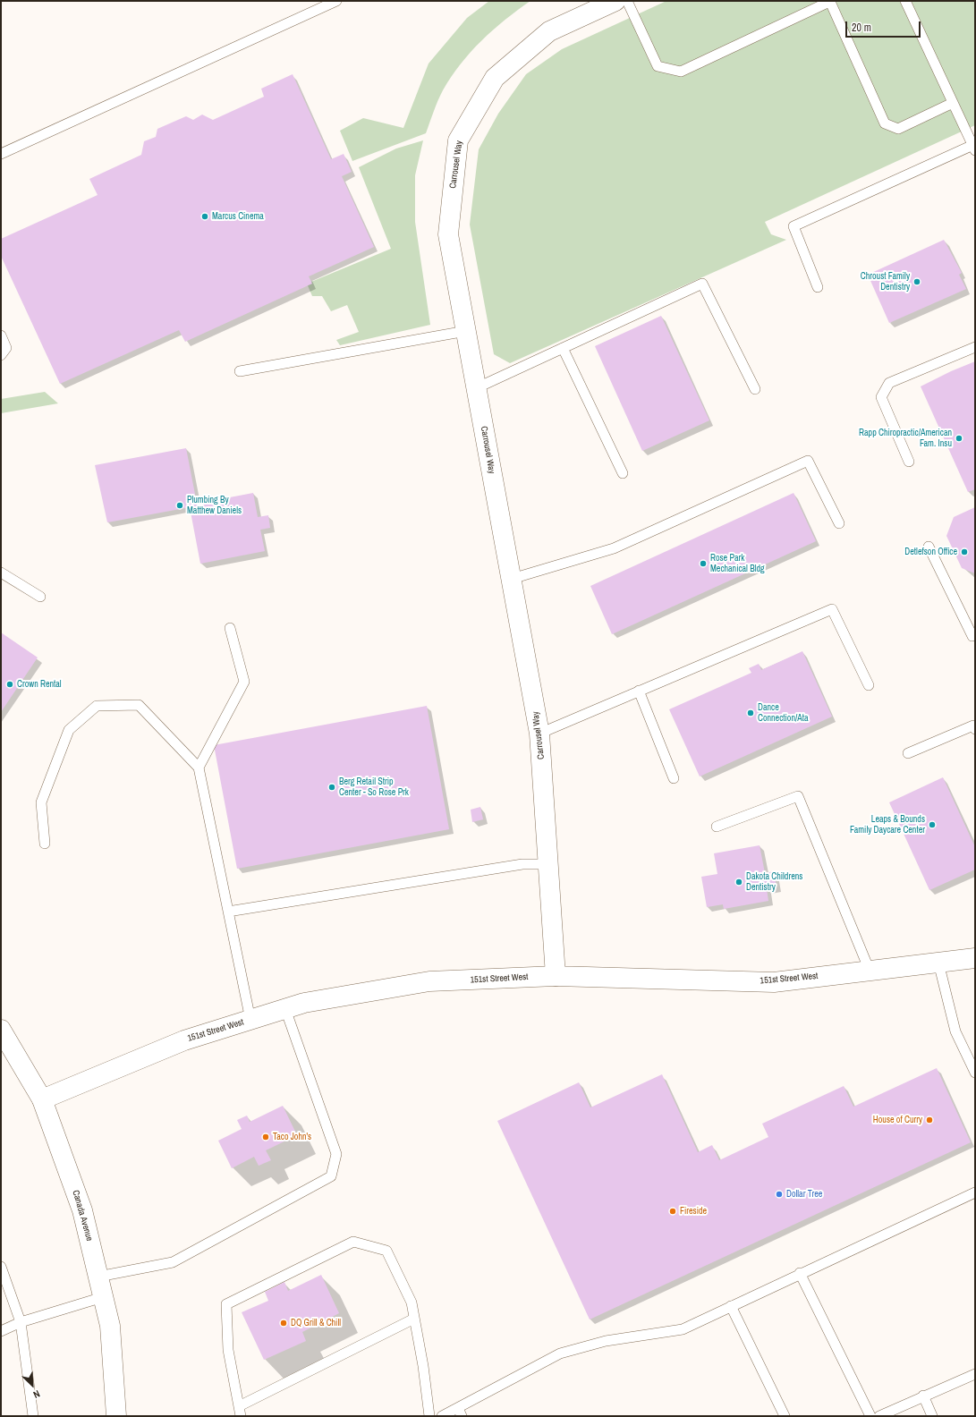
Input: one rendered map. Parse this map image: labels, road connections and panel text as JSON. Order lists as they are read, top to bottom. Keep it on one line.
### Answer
{"streets":{"street":["Carrousel Way","151st Street West","Canada Avenue"]},"crossings":[["Carrousel Way","151st Street West"],["151st Street West","Canada Avenue"]],"places":["Marcus Cinema","Chroust Family Dentistry","Rapp Chiropractic/American Fam. Insu","Plumbing By Matthew Daniels","Detlefson Office","Rose Park Mechanical Bldg","Crown Rental","Dance Connection/Ata","Berg Retail Strip Center - So Rose Prk","Leaps & Bounds Family Daycare Center","Dakota Childrens Dentistry","House of Curry","Taco John's","Dollar Tree","Fireside","DQ Grill & Chill"],"scale_bar":"20 m","north":"bottom right"}
